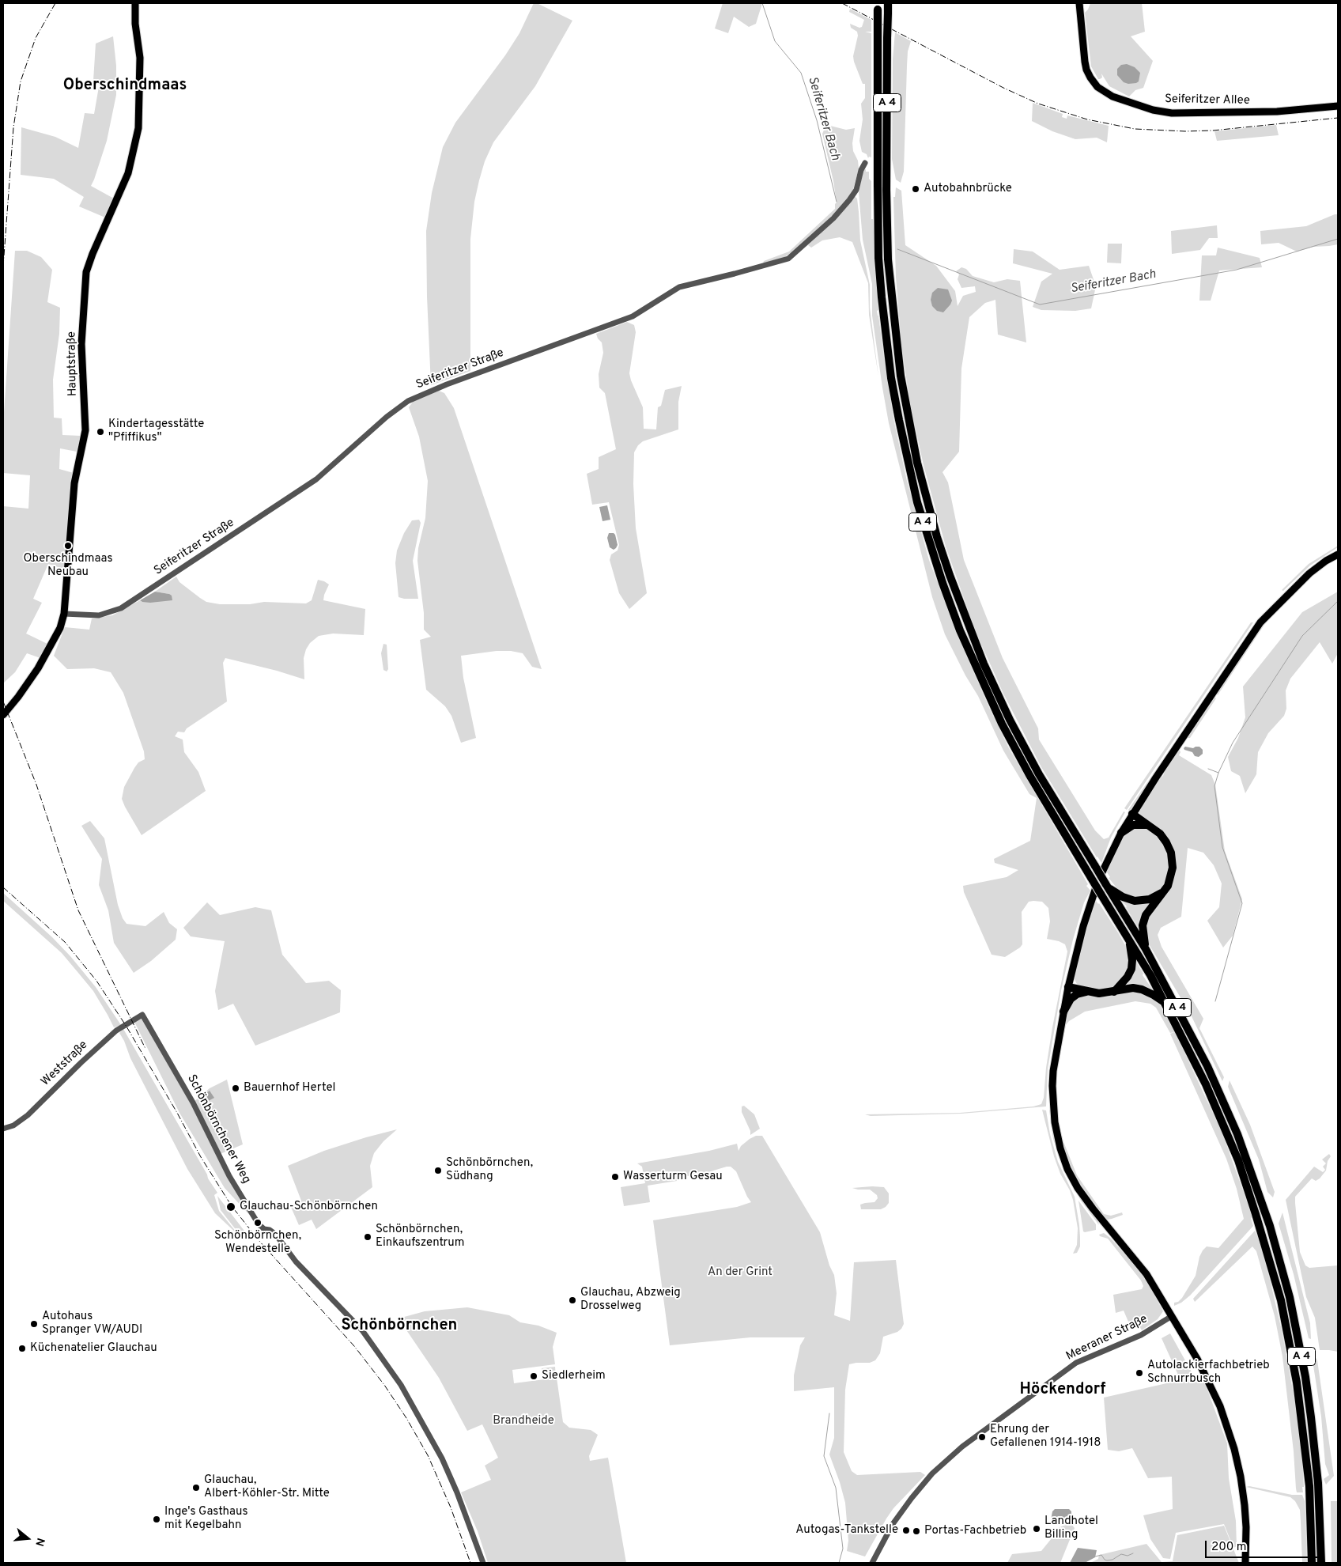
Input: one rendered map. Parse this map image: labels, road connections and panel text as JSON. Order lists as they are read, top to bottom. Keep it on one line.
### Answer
{"streets":{"highway":["A 4"],"main road":["Seiferitzer Allee","Hauptstraße"],"street":["Seiferitzer Straße","Weststraße","Schönbörnchener Weg","Meeraner Straße"]},"crossings":[["Hauptstraße","Seiferitzer Straße"],["Weststraße","Schönbörnchener Weg"]],"districts":["Oberschindmaas","Schönbörnchen","Höckendorf"],"water":["Seiferitzer Bach"],"parks":["An der Grint","Brandheide"],"places":["Autobahnbrücke","Kindertagesstätte \"Pfiffikus\"","Oberschindmaas Neubau","Bauernhof Hertel","Schönbörnchen, Südhang","Wasserturm Gesau","Glauchau-Schönbörnchen","Schönbörnchen, Wendestelle","Schönbörnchen, Einkaufszentrum","Glauchau, Abzweig Drosselweg","Autohaus Spranger VW/AUDI","Küchenatelier Glauchau","Autolackierfachbetrieb Schnurrbusch","Siedlerheim","Ehrung der Gefallenen 1914-1918","Glauchau, Albert-Köhler-Str. Mitte","Inge's Gasthaus mit Kegelbahn","Landhotel Billing","Autogas-Tankstelle","Portas-Fachbetrieb"],"scale_bar":"200 m","north":"right"}
